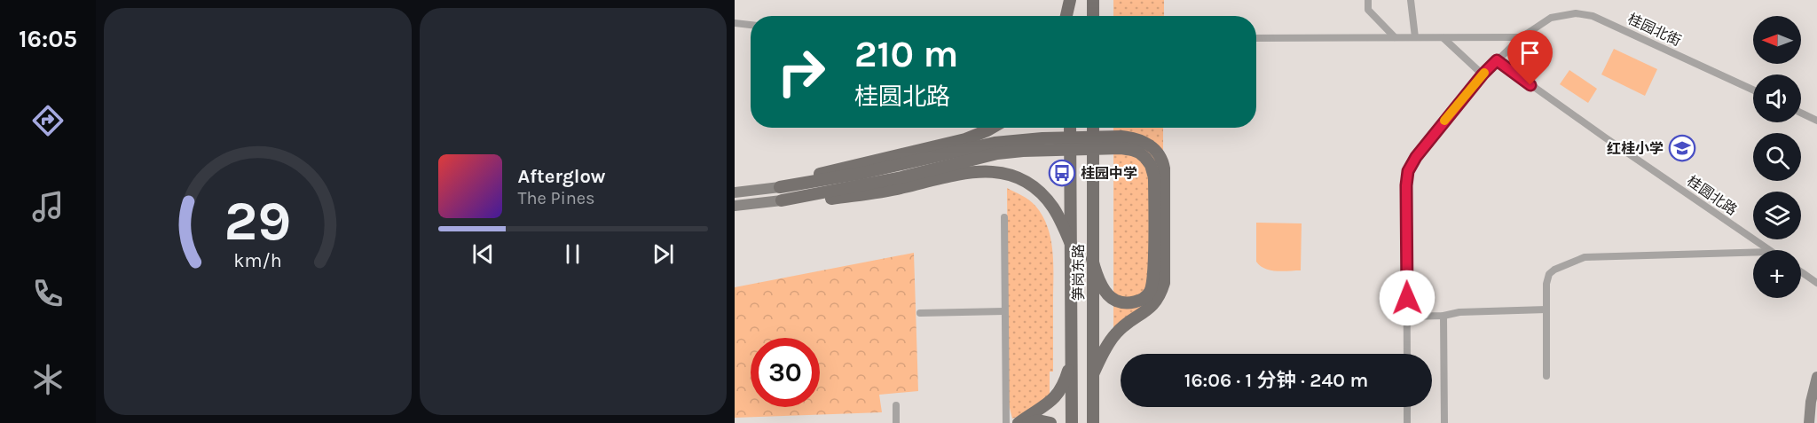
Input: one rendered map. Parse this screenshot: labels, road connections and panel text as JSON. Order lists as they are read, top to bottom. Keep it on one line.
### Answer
{"streets":{"main road":["笋岗东路"],"street":["桂园北街","桂圆北路"]},"crossings":[["桂园北街","桂圆北路"]],"places":{"school or university":["红桂小学"],"bus stop":["桂园中学"]},"north":"left","page":{"tabs":"16:05","map_buttons":"+","turn":["210 m","桂圆北路"],"song":["Afterglow","The Pines"],"limit":"30","trip":"16:06 · 1 分钟 · 240 m","gauge":["29","km/h"]}}
